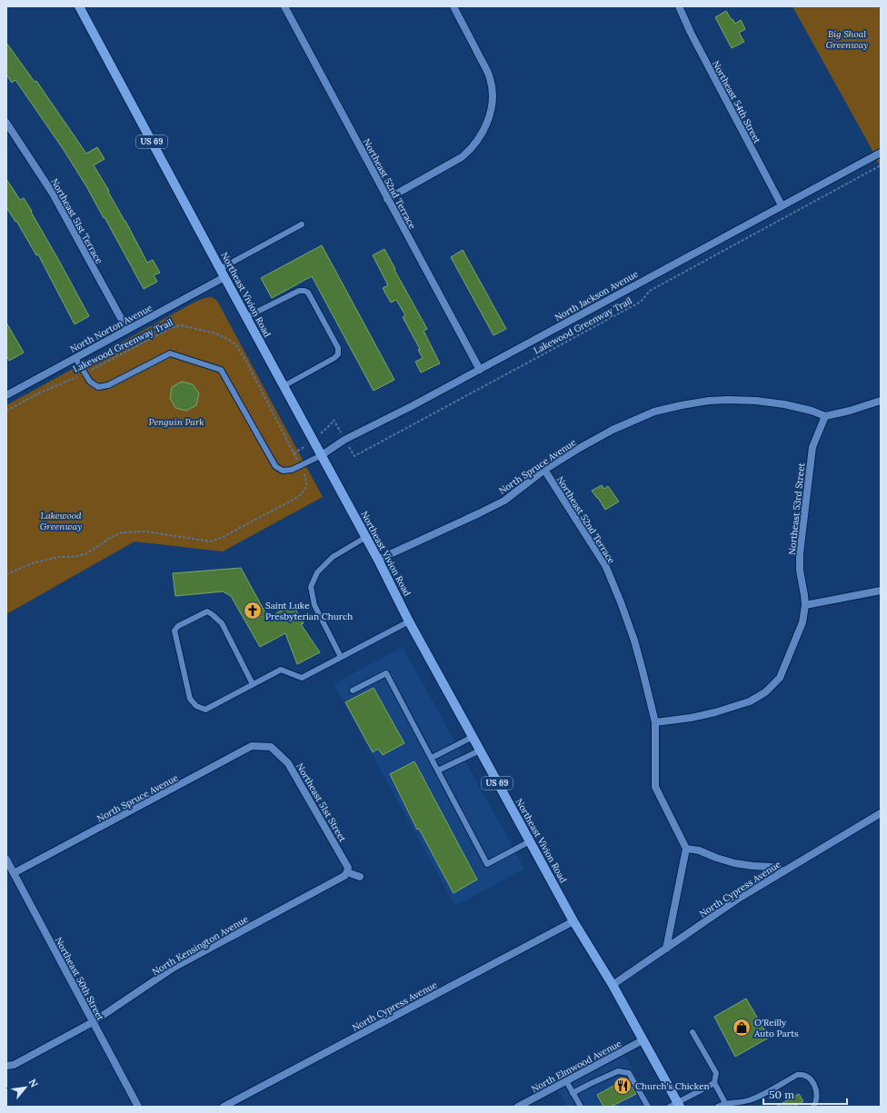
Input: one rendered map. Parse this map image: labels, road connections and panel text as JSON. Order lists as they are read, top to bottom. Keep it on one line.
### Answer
{"streets":{"main road":["US 69","Northeast Vivion Road"],"street":["Northeast 54th Street","Northeast 52nd Terrace","Northeast 51st Terrace","North Jackson Avenue","North Norton Avenue","North Spruce Avenue","Northeast 53rd Street","Northeast 51st Street","North Cypress Avenue","North Kensington Avenue","Northeast 50th Street","North Elmwood Avenue"],"path":["Lakewood Greenway Trail"]},"crossings":[["Northeast 54th Street","North Jackson Avenue"],["Northeast 52nd Terrace","North Jackson Avenue"],["Northeast 52nd Terrace","North Spruce Avenue"],["Northeast 51st Terrace","North Norton Avenue"],["Northeast Vivion Road","North Jackson Avenue"],["Northeast Vivion Road","North Norton Avenue"],["Northeast Vivion Road","North Spruce Avenue"],["Northeast Vivion Road","North Cypress Avenue"],["Northeast Vivion Road","North Elmwood Avenue"],["North Spruce Avenue","Northeast 53rd Street"],["North Spruce Avenue","Northeast 51st Street"],["North Spruce Avenue","Northeast 50th Street"],["Northeast 51st Street","North Kensington Avenue"],["North Kensington Avenue","Northeast 50th Street"]],"parks":["Big Shoal Greenway","Penguin Park","Lakewood Greenway"],"places":{"church":["Saint Luke Presbyterian Church"],"shop":["O'Reilly Auto Parts"],"restaurant":["Church's Chicken"]},"scale_bar":"50 m","north":"top right"}
